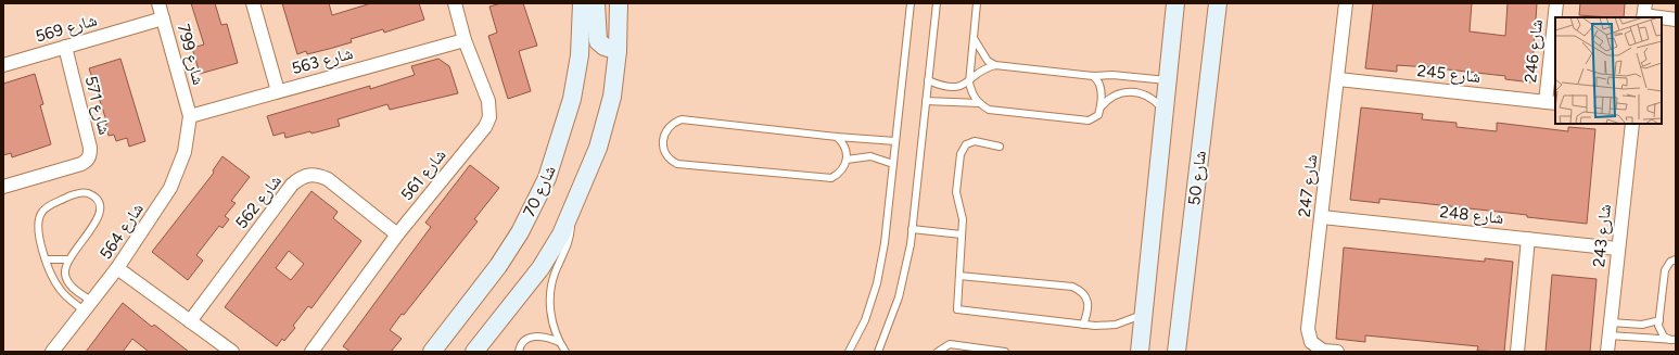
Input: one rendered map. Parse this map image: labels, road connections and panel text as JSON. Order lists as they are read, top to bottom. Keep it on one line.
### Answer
{"streets":{"main road":["شارع 50","شارع 70"],"street":["شارع 569","شارع 246","شارع 799","شارع 563","شارع 245","شارع 571","شارع 561","شارع 247","شارع 562","شارع 248","شارع 564","شارع 243"]},"crossings":[["شارع 569","شارع 799"],["شارع 569","شارع 571"],["شارع 246","شارع 245"],["شارع 799","شارع 563"],["شارع 799","شارع 564"],["شارع 563","شارع 561"],["شارع 563","شارع 564"],["شارع 245","شارع 247"],["شارع 561","شارع 562"],["شارع 247","شارع 248"],["شارع 248","شارع 243"]]}
